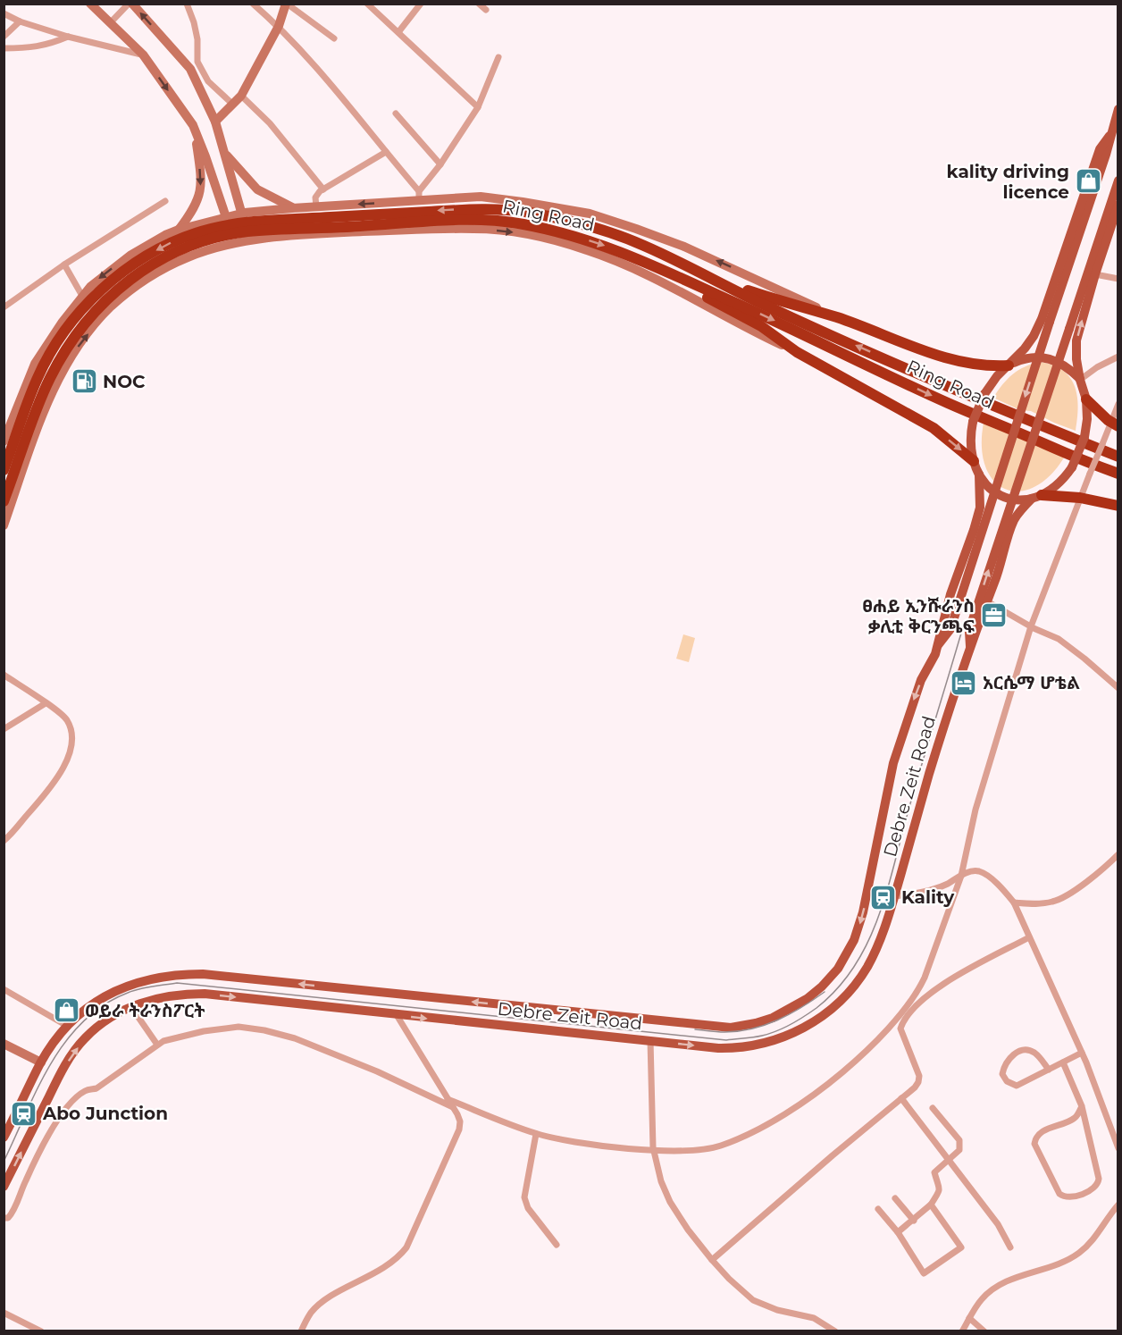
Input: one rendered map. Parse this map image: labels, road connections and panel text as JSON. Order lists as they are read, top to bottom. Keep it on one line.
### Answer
{"streets":{"highway":["Ring Road"],"main road":["Debre Zeit Road"]},"places":{"shop":["kality driving licence","ወይራ ትራንስፖርት"],"fuel station":["NOC"],"office":["ፀሐይ ኢንሹራንስ ቃሊቲ ቅርንጫፍ"],"hotel":["አርሴማ ሆቴል"],"station":["Kality","Abo Junction"]}}
